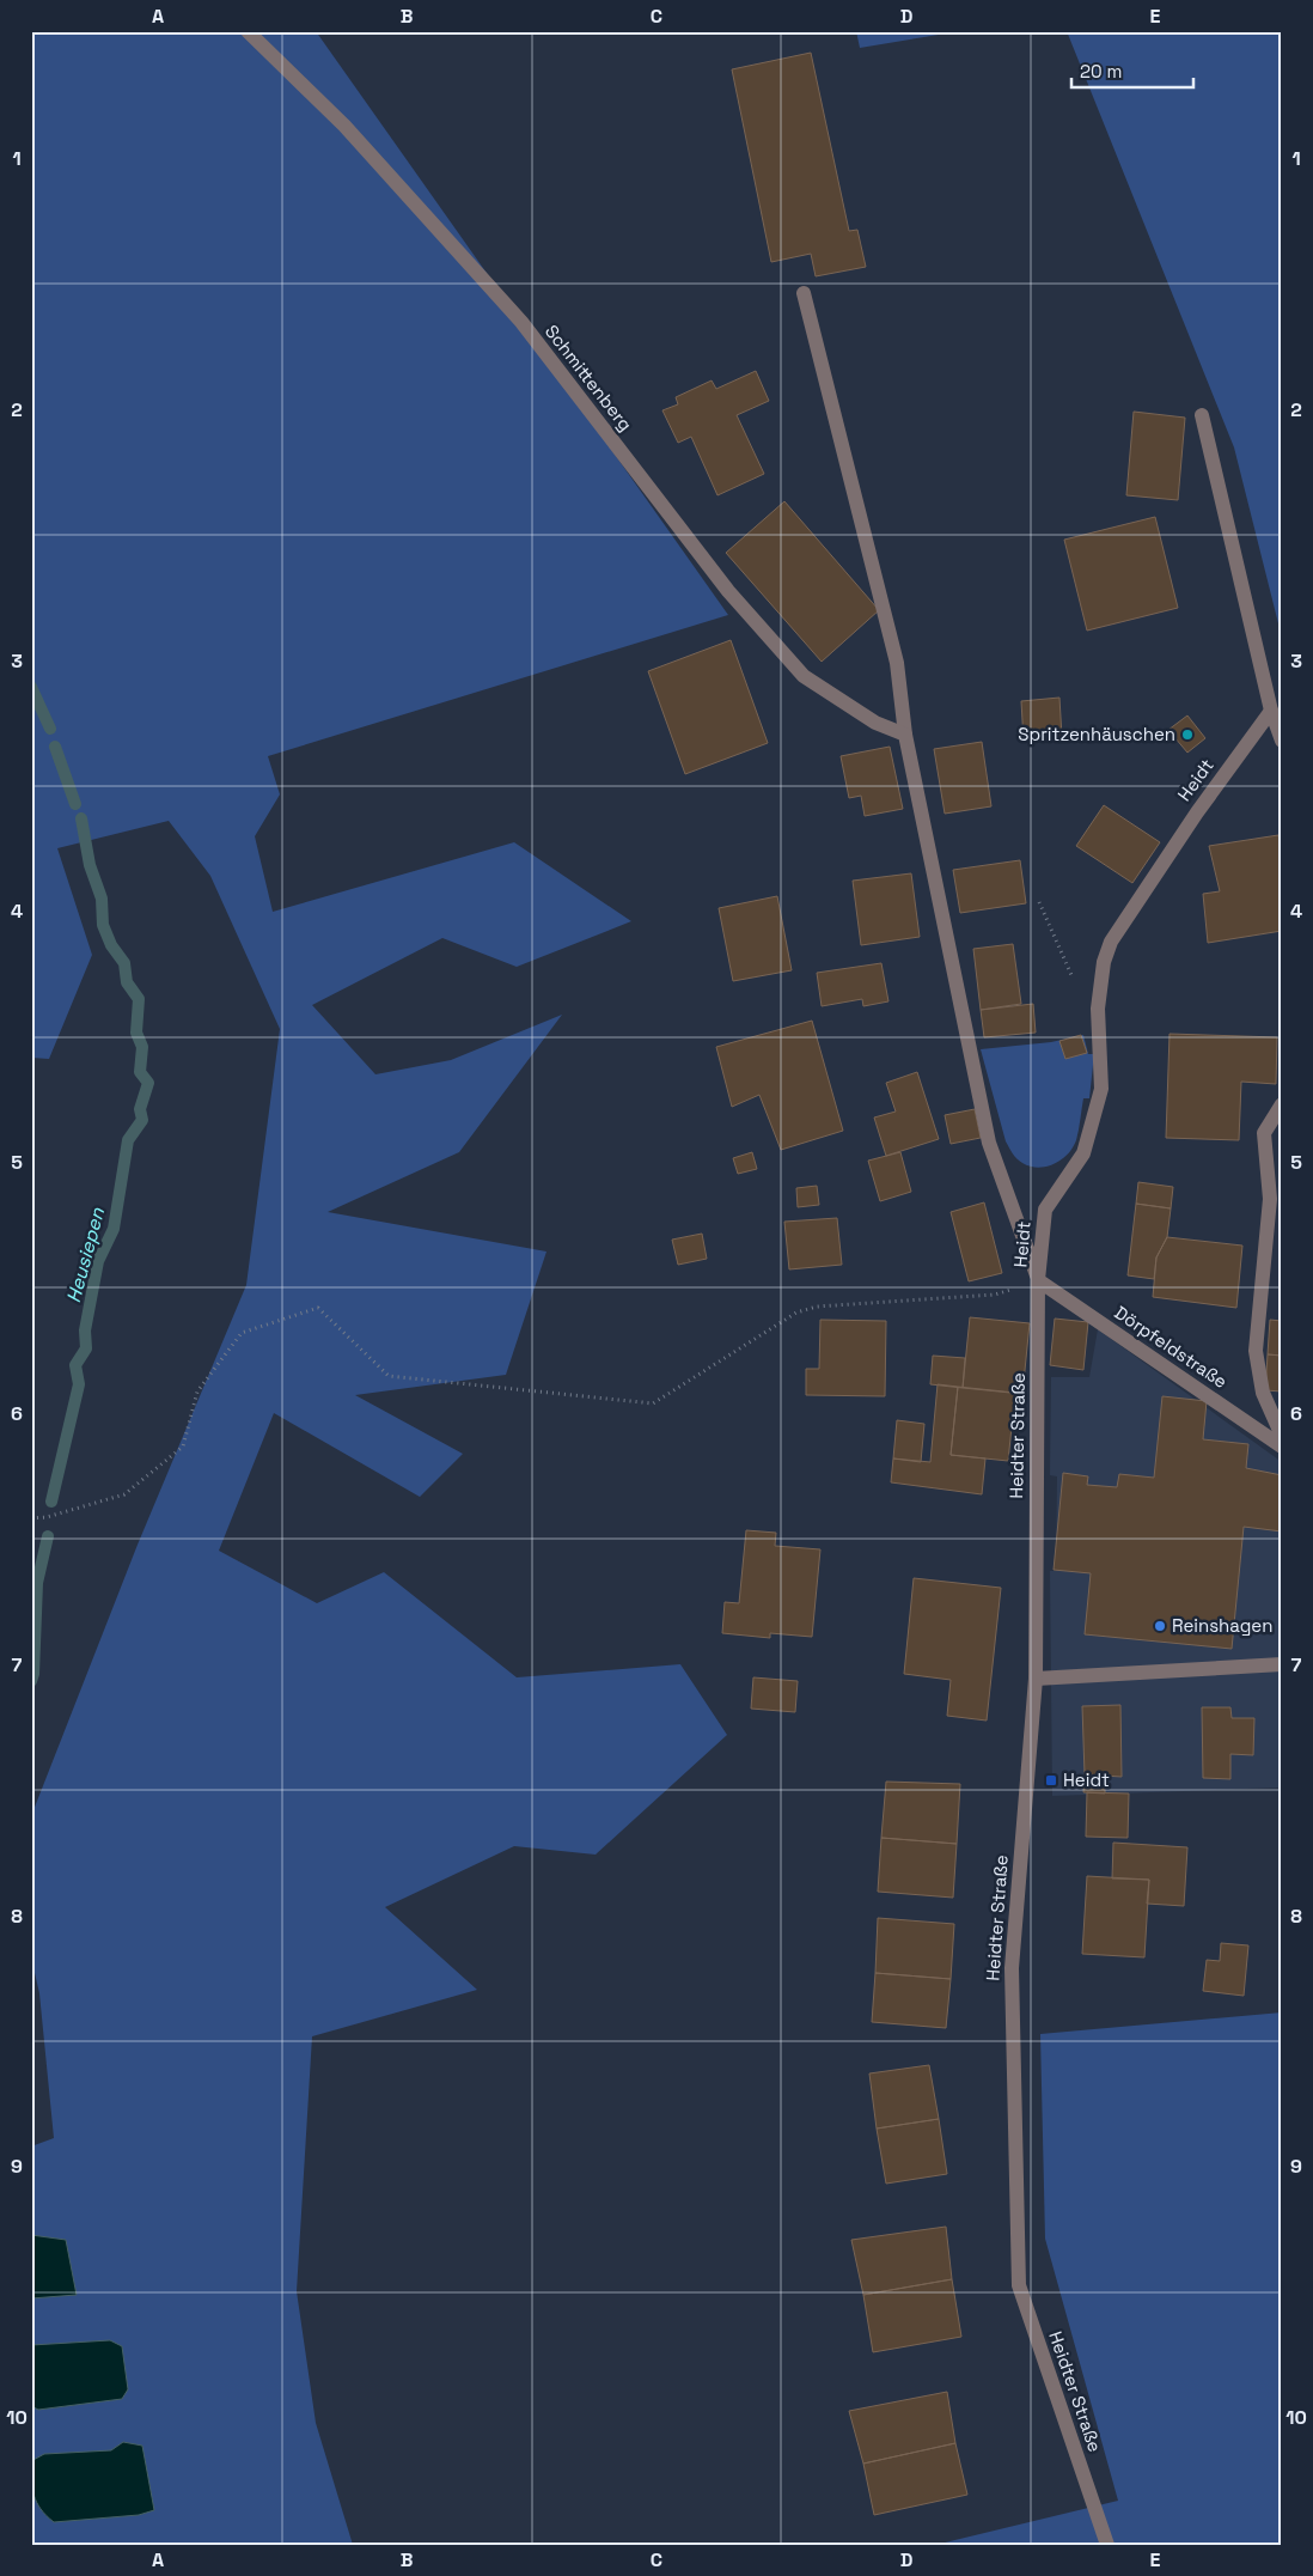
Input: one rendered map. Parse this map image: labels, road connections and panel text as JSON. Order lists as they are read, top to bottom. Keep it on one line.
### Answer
{"streets":{"street":["Schmittenberg","Heidt","Dörpfeldstraße","Heidter Straße"]},"crossings":[["Schmittenberg","Heidt"],["Heidt","Dörpfeldstraße"],["Heidt","Heidter Straße"],["Dörpfeldstraße","Heidter Straße"]],"water":["Heusiepen"],"places":{"other":["Spritzenhäuschen","Reinshagen"],"transit":["Heidt"]},"scale_bar":"20 m","grid":{"columns":["A","B","C","D","E"],"rows":["1","2","3","4","5","6","7","8","9","10"]}}
